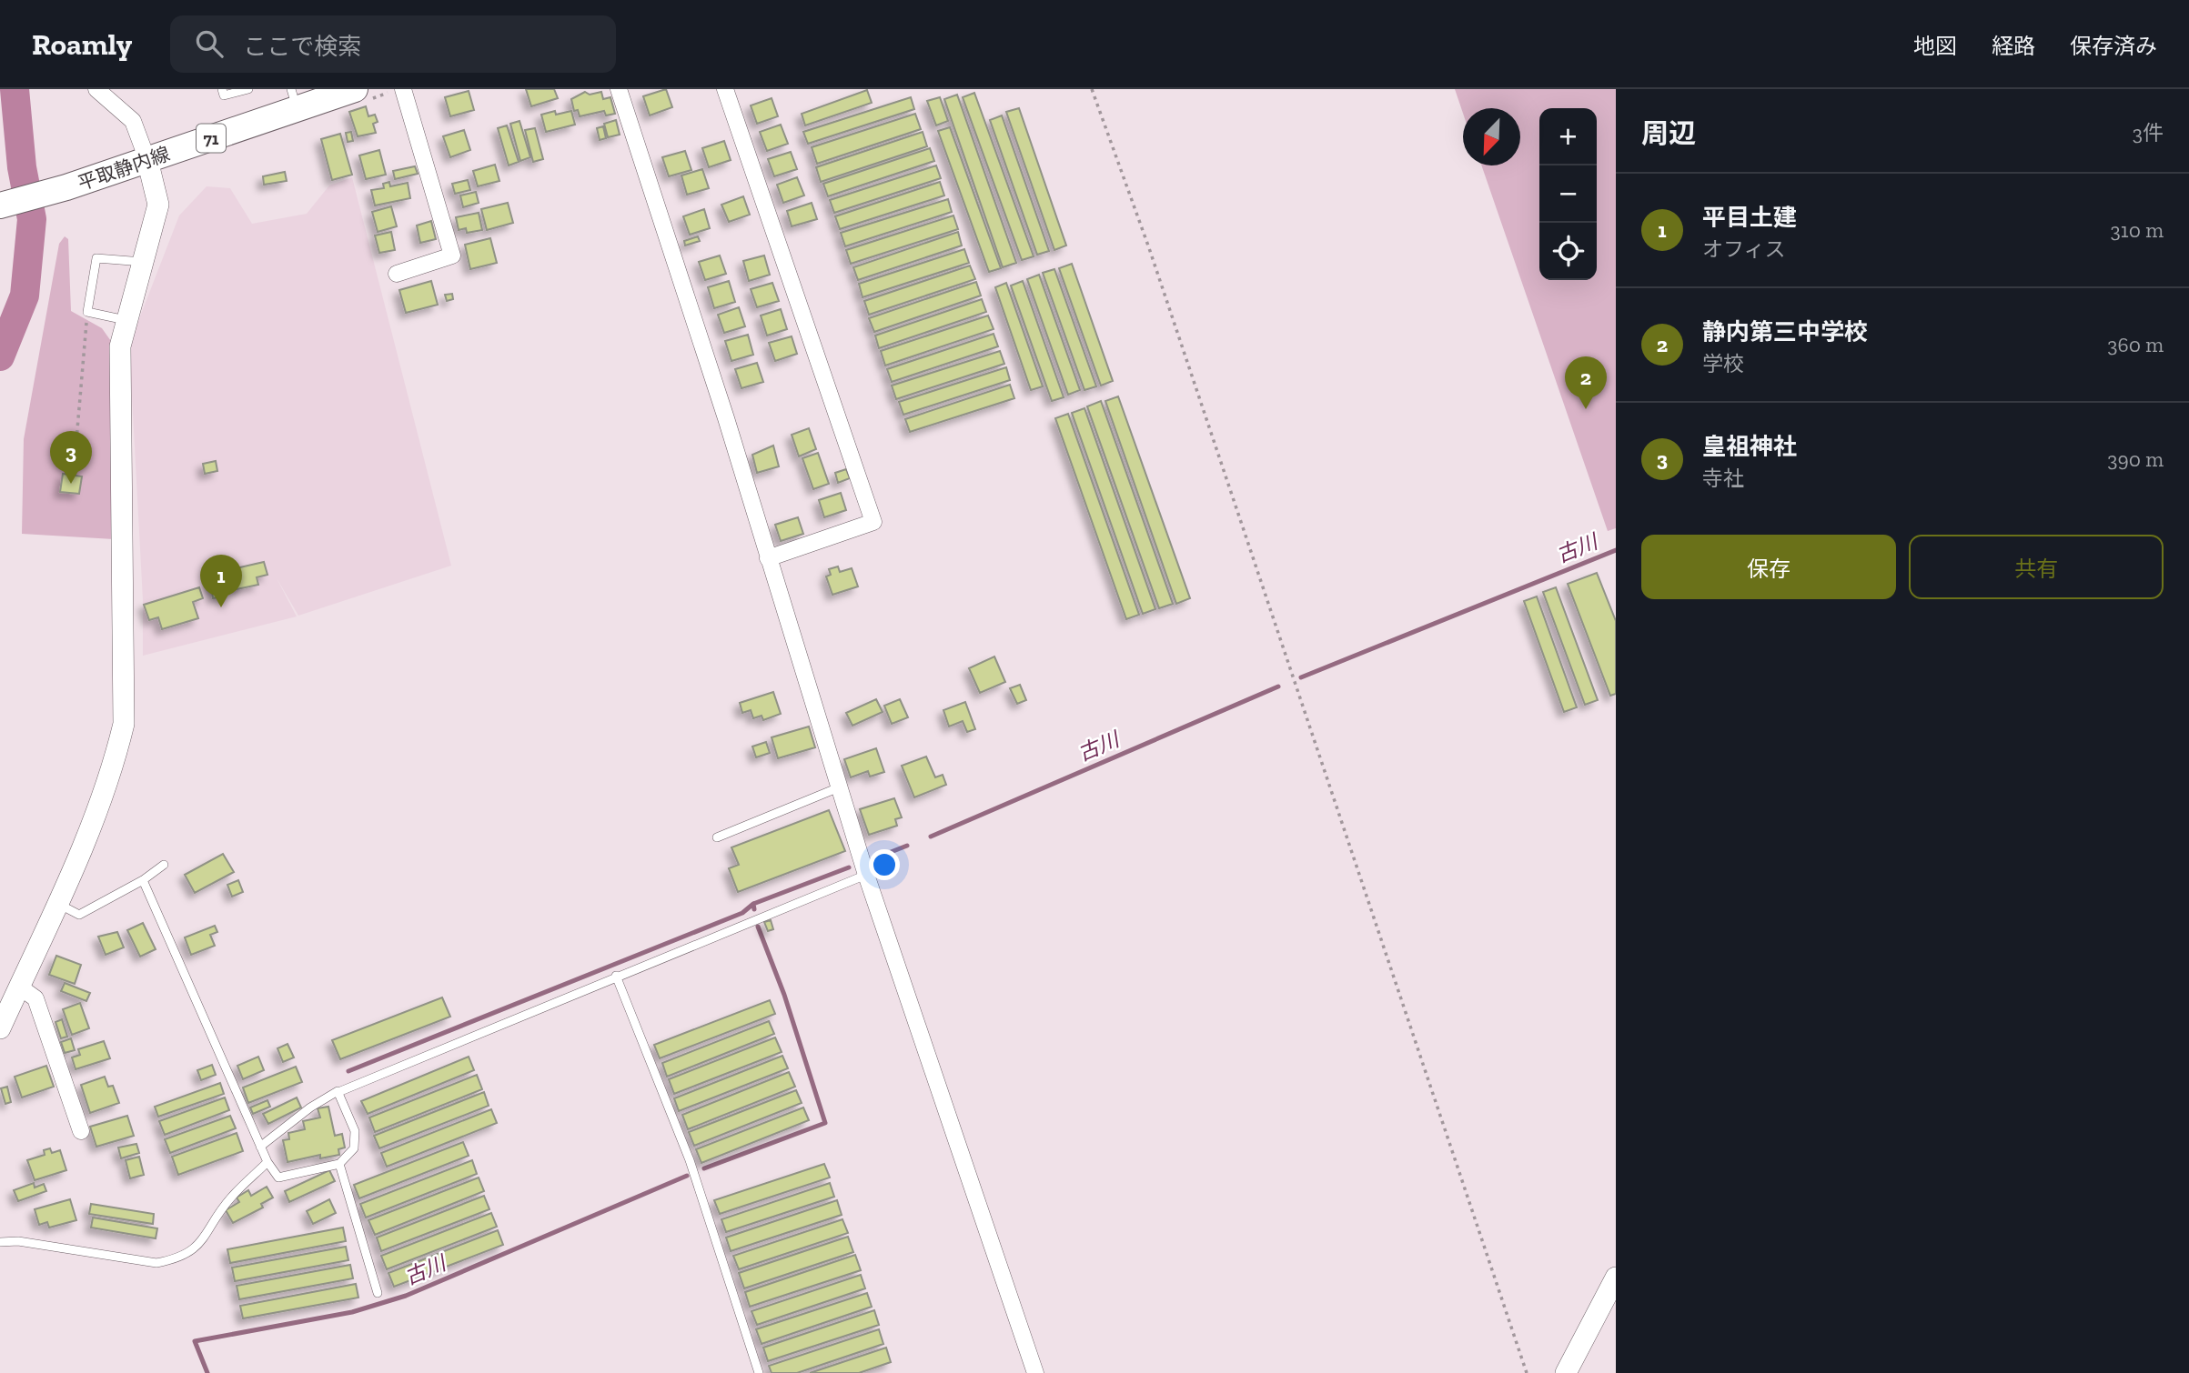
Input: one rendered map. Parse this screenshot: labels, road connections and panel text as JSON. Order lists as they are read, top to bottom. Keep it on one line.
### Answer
{"streets":{"main road":["71","平取静内線"]},"water":["古川"],"north":"bottom left","page":{"header":"Roamly","search":"ここで検索","nav":["地図","経路","保存済み"],"heading":["周辺","3件"],"map_buttons":["+","−"],"list":[{"mark":"1","name":"平目土建","note":"オフィス","value":"310 m"},{"mark":"2","name":"静内第三中学校","note":"学校","value":"360 m"},{"mark":"3","name":"皇祖神社","note":"寺社","value":"390 m"}],"pins":["2","3","1"],"buttons":["保存","共有"]}}
